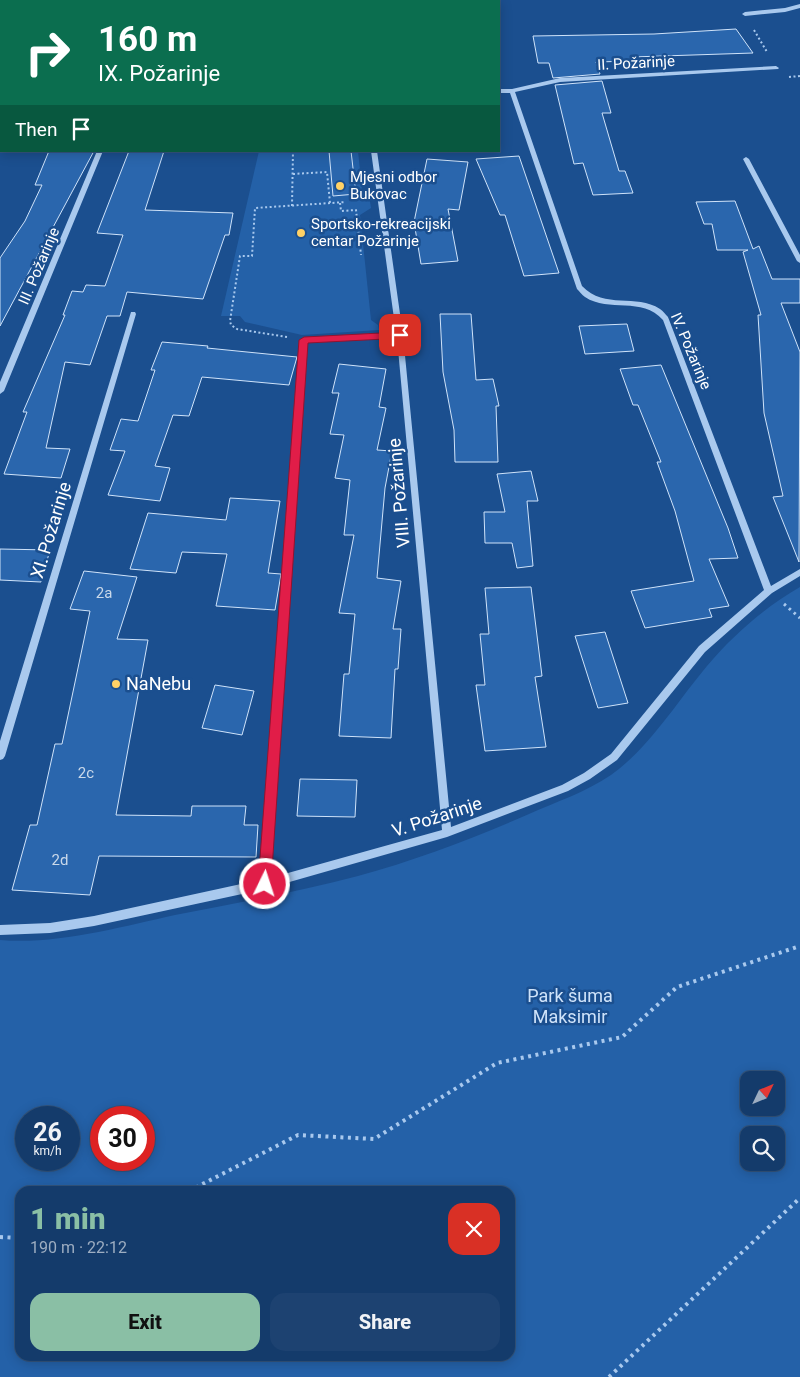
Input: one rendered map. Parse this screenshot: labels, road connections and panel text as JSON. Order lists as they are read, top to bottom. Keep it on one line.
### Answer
{"streets":{"street":["II. Požarinje","III. Požarinje","IV. Požarinje","VIII. Požarinje","XI. Požarinje","V. Požarinje"]},"crossings":[["II. Požarinje","IV. Požarinje"],["IV. Požarinje","V. Požarinje"],["VIII. Požarinje","V. Požarinje"]],"parks":["Park šuma Maksimir"],"places":["Mjesni odbor Bukovac","Sportsko-rekreacijski centar Požarinje","NaNebu"],"house_numbers":["2a","2c","2d"],"north":"top right","page":{"turn":["160 m","IX. Požarinje"],"then":"Then","speed":"26 km/h","limit":"30","heading":["1 min","190 m · 22:12"],"buttons":["Exit","Share"]}}
